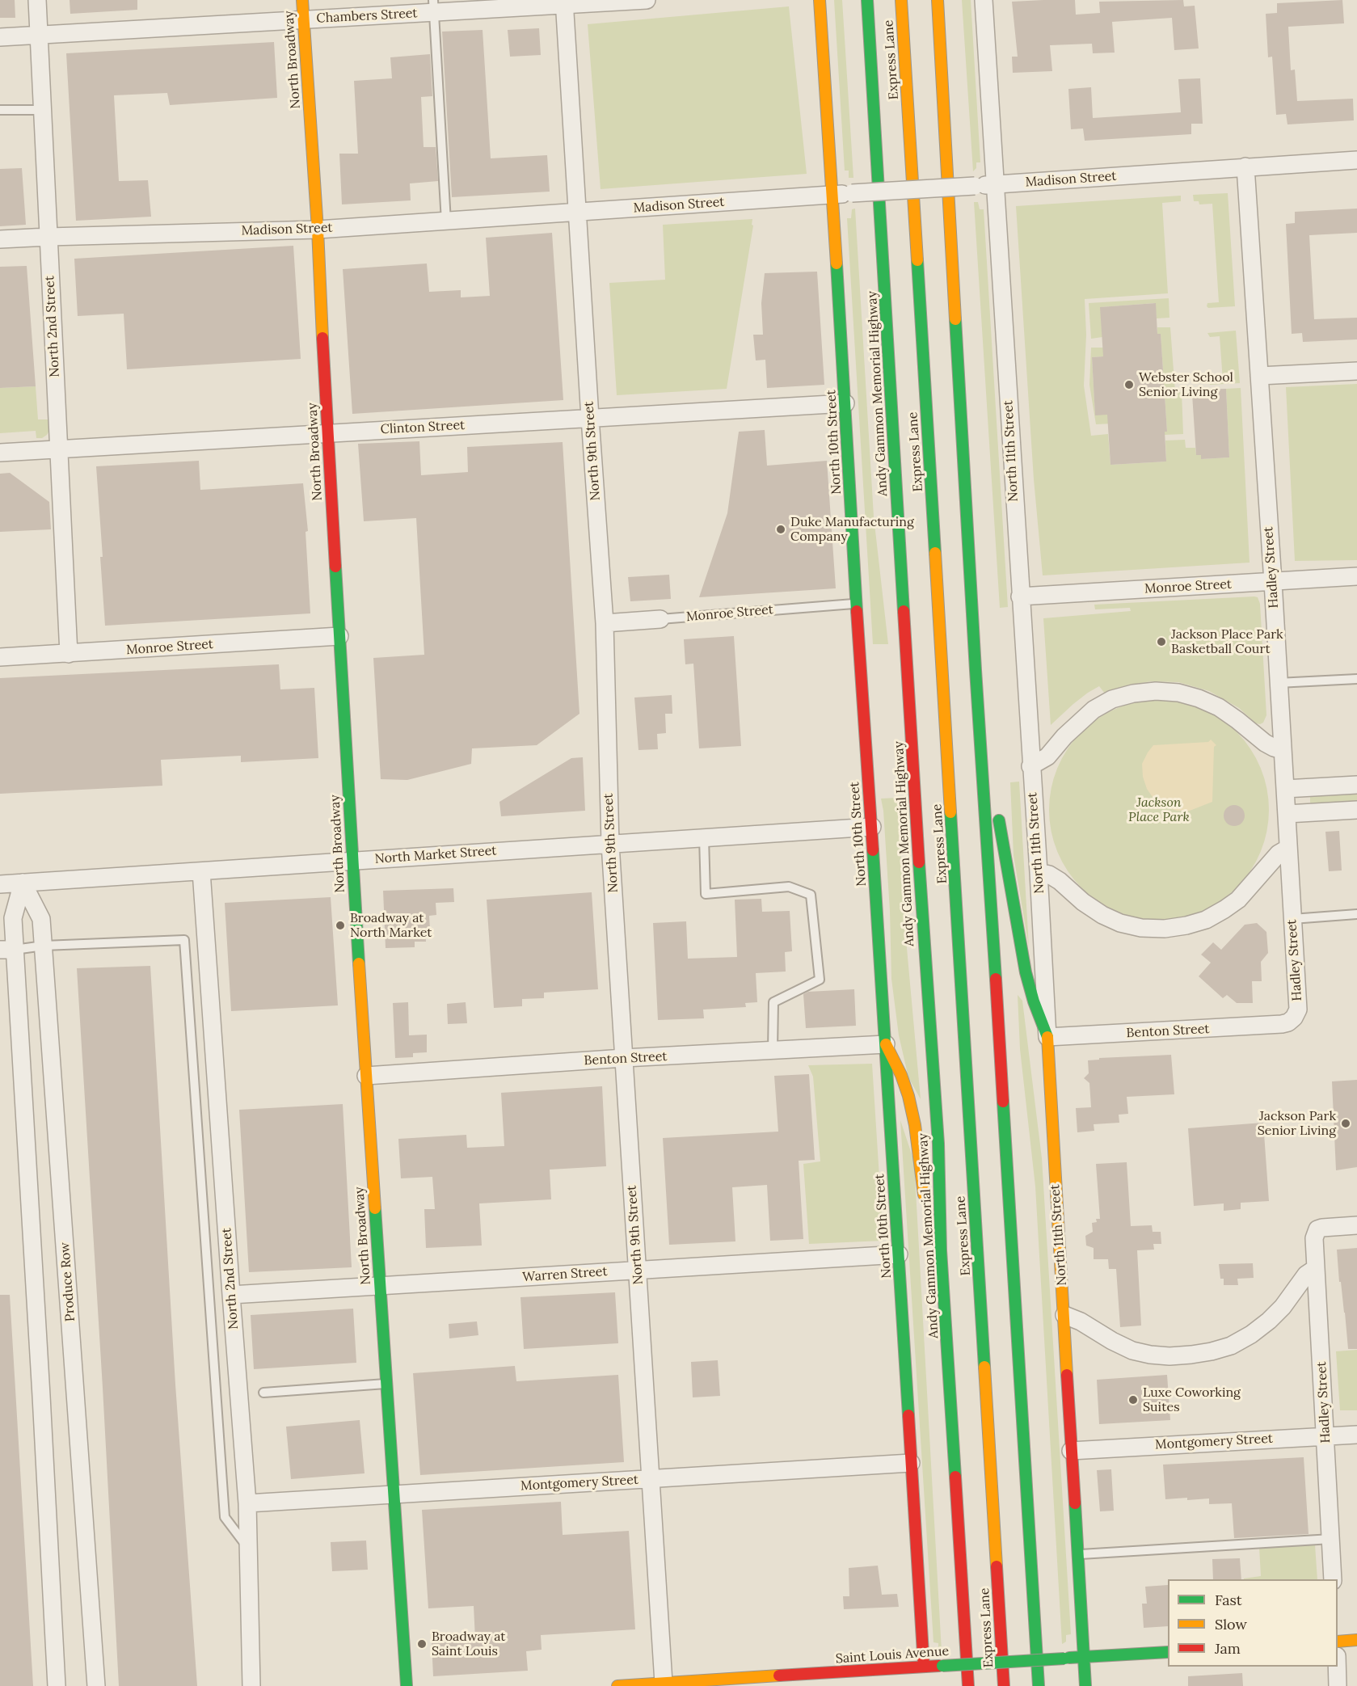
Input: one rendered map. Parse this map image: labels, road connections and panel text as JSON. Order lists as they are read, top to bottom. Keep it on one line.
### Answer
{"streets":{"main road":["North Broadway","Express Lane","Andy Gammon Memorial Highway","North 10th Street","North 11th Street","Saint Louis Avenue"],"street":["Chambers Street","Madison Street","North 2nd Street","Clinton Street","North 9th Street","Hadley Street","Monroe Street","North Market Street","Benton Street","Warren Street","Produce Row","Montgomery Street"]},"crossings":[["Chambers Street","North Broadway"],["Chambers Street","North 2nd Street"],["Chambers Street","North 9th Street"],["North Broadway","Madison Street"],["North Broadway","Clinton Street"],["North Broadway","Monroe Street"],["North Broadway","North Market Street"],["North Broadway","Benton Street"],["North Broadway","Warren Street"],["North Broadway","Montgomery Street"],["Madison Street","North 2nd Street"],["Madison Street","North 10th Street"],["Madison Street","North 9th Street"],["Madison Street","North 11th Street"],["Madison Street","Hadley Street"],["North 2nd Street","Clinton Street"],["North 2nd Street","Monroe Street"],["North 2nd Street","North Market Street"],["North 2nd Street","Warren Street"],["North 2nd Street","Montgomery Street"],["Clinton Street","North 10th Street"],["Clinton Street","North 9th Street"],["North 10th Street","Monroe Street"],["North 10th Street","North Market Street"],["North 10th Street","Benton Street"],["North 10th Street","Warren Street"],["North 10th Street","Montgomery Street"],["North 10th Street","Saint Louis Avenue"],["North 9th Street","Monroe Street"],["North 9th Street","North Market Street"],["North 9th Street","Benton Street"],["North 9th Street","Warren Street"],["North 9th Street","Montgomery Street"],["North 9th Street","Saint Louis Avenue"],["North 11th Street","Monroe Street"],["North 11th Street","Benton Street"],["North 11th Street","Montgomery Street"],["North 11th Street","Saint Louis Avenue"],["Hadley Street","Monroe Street"],["Hadley Street","Benton Street"],["Hadley Street","Montgomery Street"],["North Market Street","Produce Row"]],"parks":["Jackson Place Park"],"places":["Webster School Senior Living","Duke Manufacturing Company","Jackson Place Park Basketball Court","Broadway at North Market","Jackson Park Senior Living","Luxe Coworking Suites","Broadway at Saint Louis"],"legend":["Fast","Slow","Jam"]}
